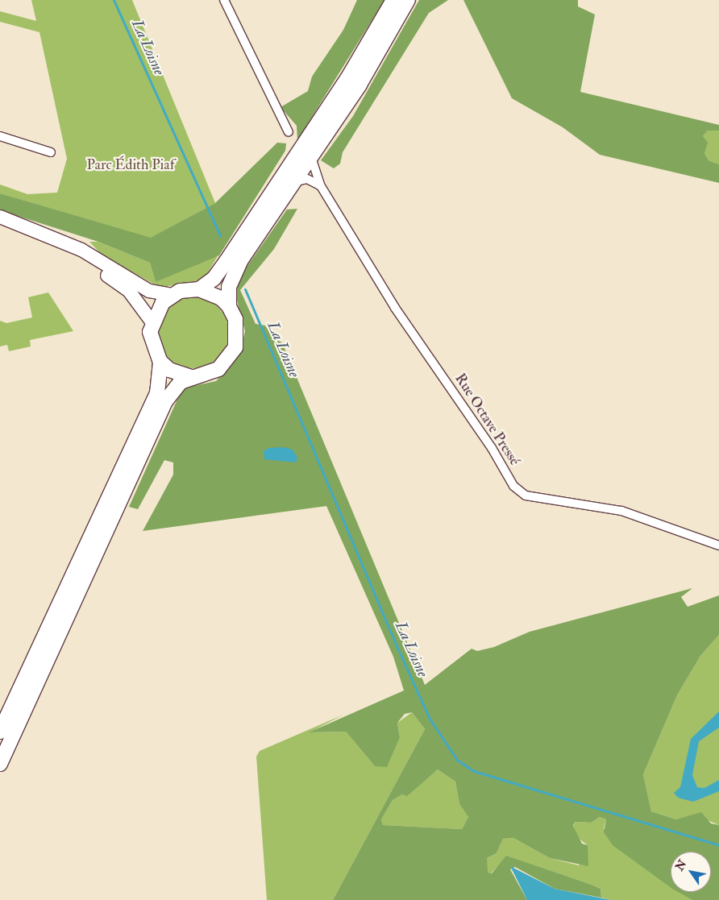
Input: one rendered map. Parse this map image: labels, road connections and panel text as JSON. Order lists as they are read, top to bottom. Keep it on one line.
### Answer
{"streets":{"street":["Rue Octave Pressé"]},"water":["La Loisne"],"parks":["Parc Édith Piaf"],"north":"top left"}
